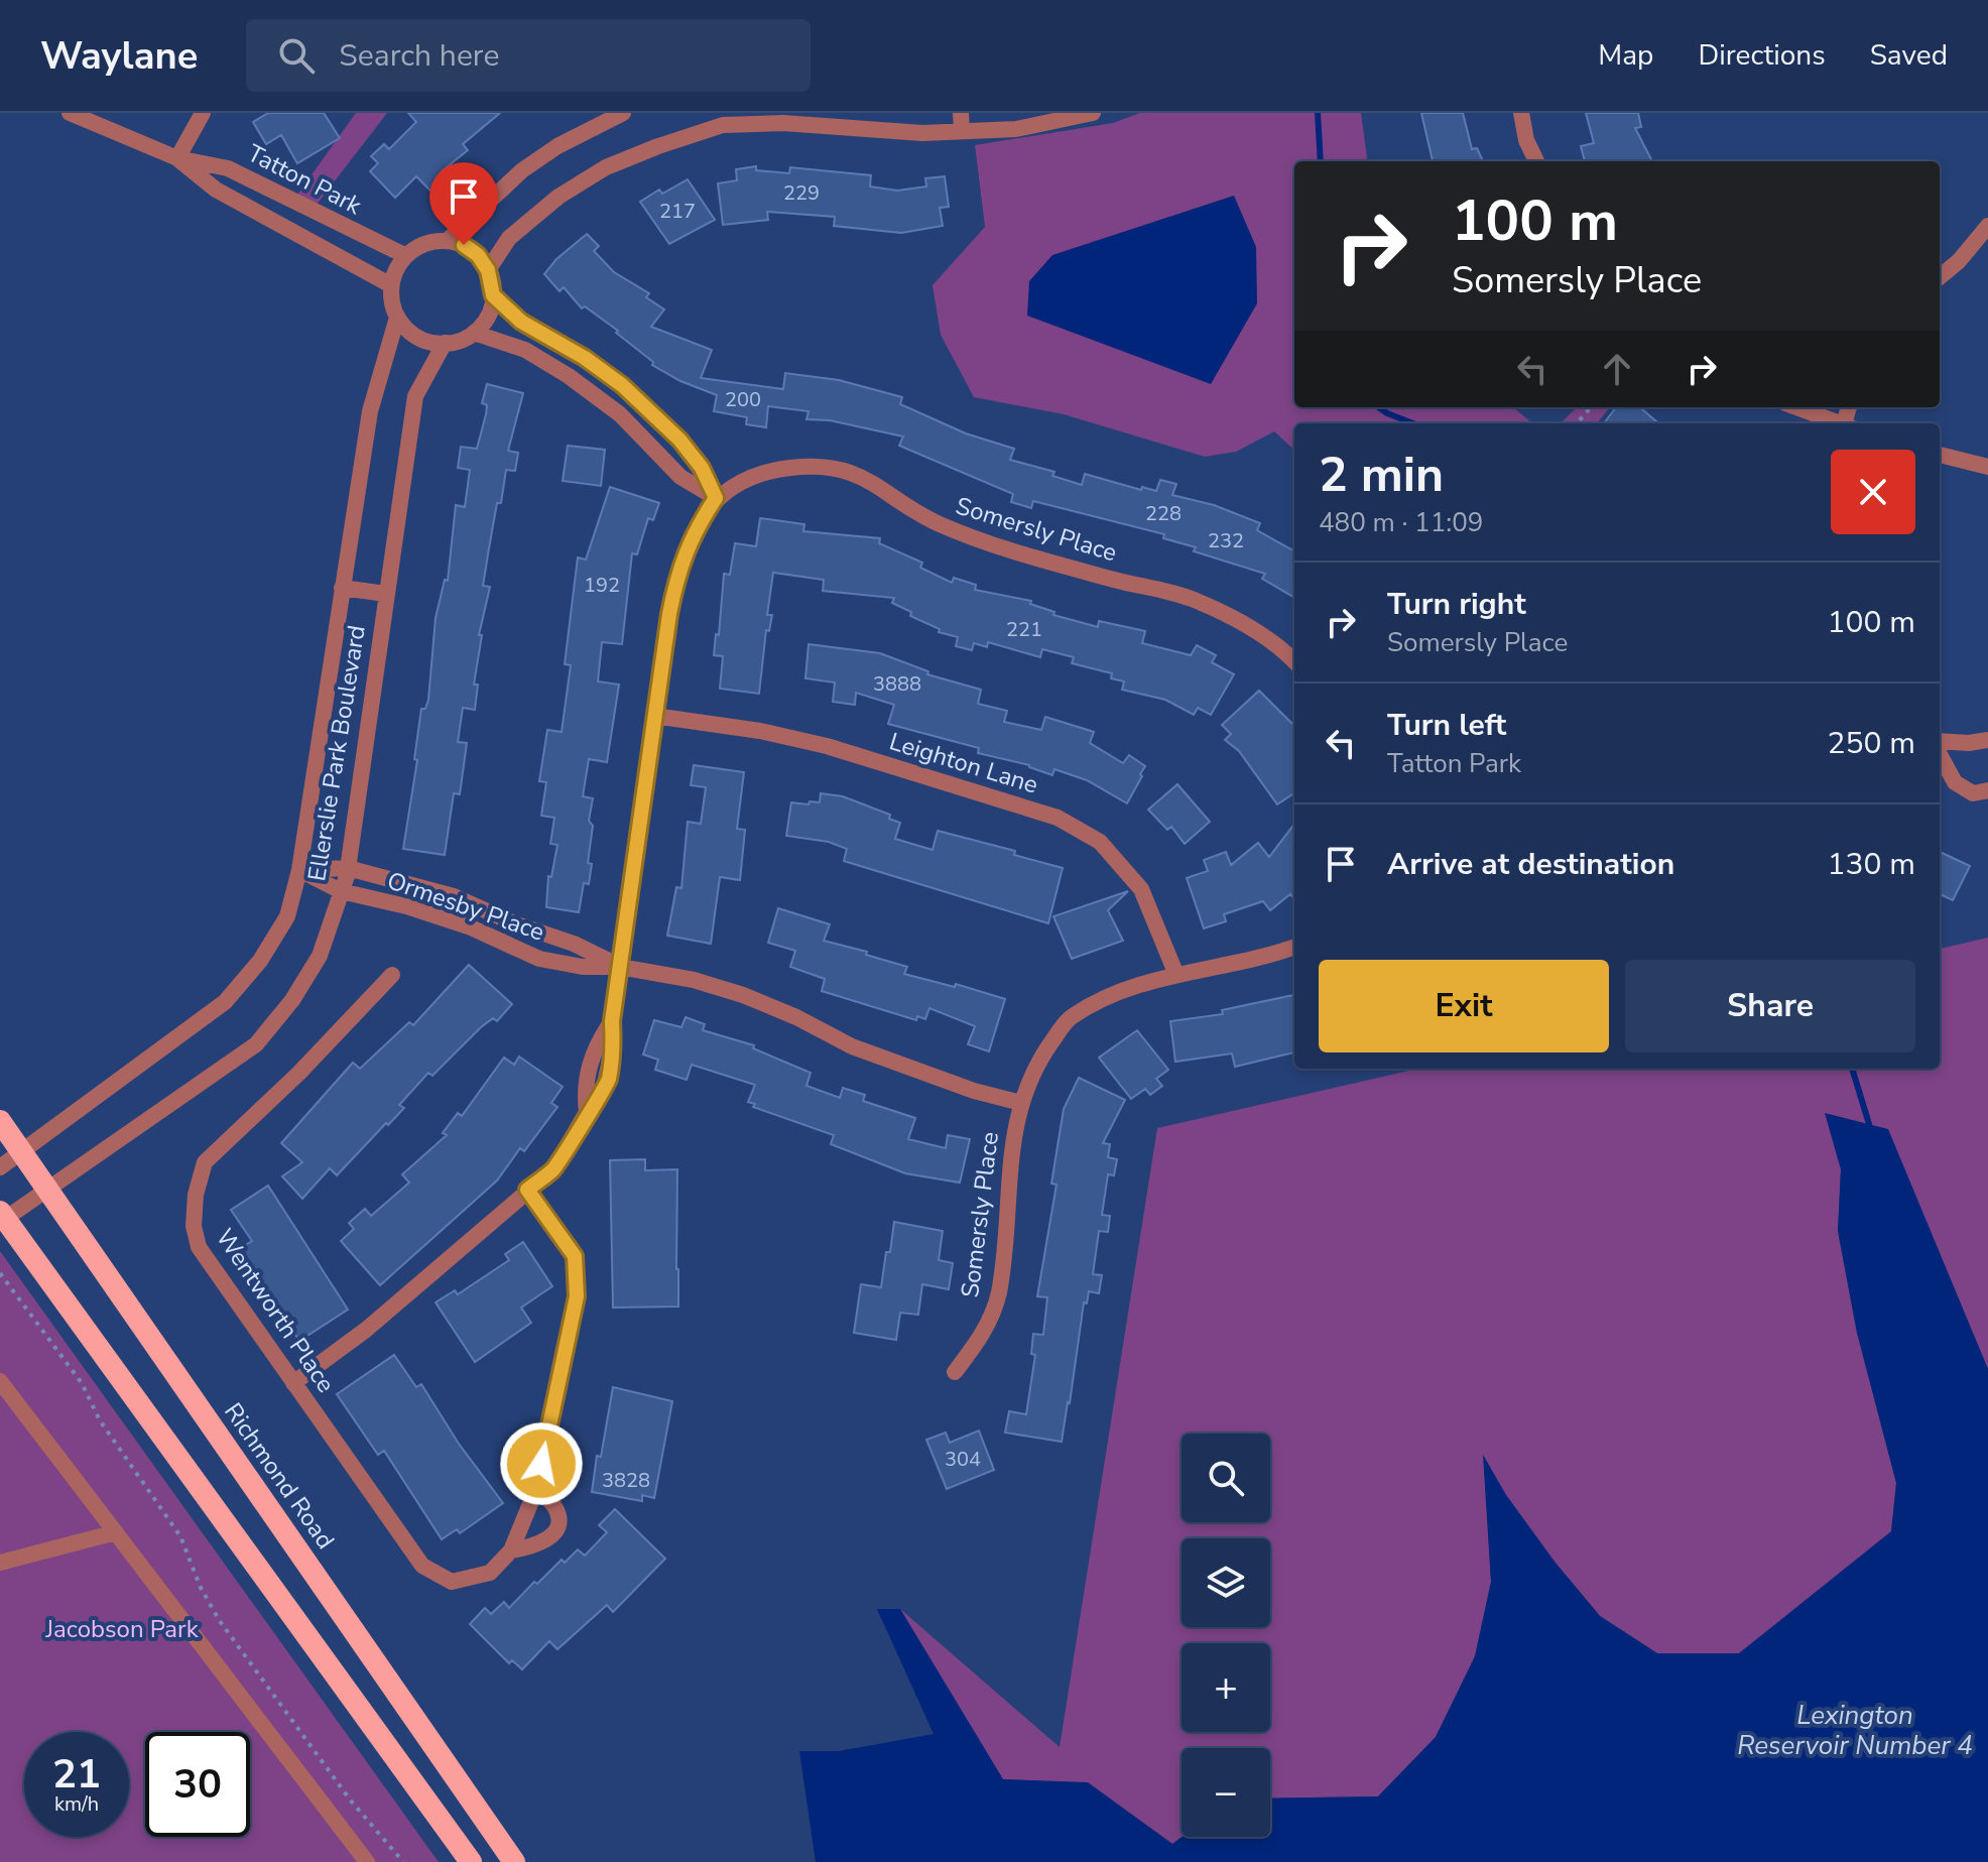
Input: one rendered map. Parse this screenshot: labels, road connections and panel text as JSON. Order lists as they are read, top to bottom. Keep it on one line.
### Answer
{"streets":{"highway":["Richmond Road"],"street":["Tatton Park","Somersly Place","Ellerslie Park Boulevard","Leighton Lane","Ormesby Place","Wentworth Place"]},"crossings":[["Tatton Park","Ellerslie Park Boulevard"],["Somersly Place","Leighton Lane"],["Somersly Place","Ormesby Place"],["Somersly Place","Wentworth Place"],["Ellerslie Park Boulevard","Ormesby Place"],["Ellerslie Park Boulevard","Richmond Road"]],"water":["Lexington Reservoir Number 4"],"parks":["Jacobson Park"],"house_numbers":["229","217","200","228","232","192","221","3888","304","3828"],"page":{"header":"Waylane","search":"Search here","nav":["Map","Directions","Saved"],"turn":["100 m","Somersly Place"],"heading":["2 min","480 m · 11:09"],"list":[{"name":"Turn right","note":"Somersly Place","value":"100 m"},{"name":"Turn left","note":"Tatton Park","value":"250 m"},{"name":"Arrive at destination","value":"130 m"}],"buttons":["Exit","Share"],"map_buttons":["+","−"],"speed":"21 km/h","limit":"30"}}
